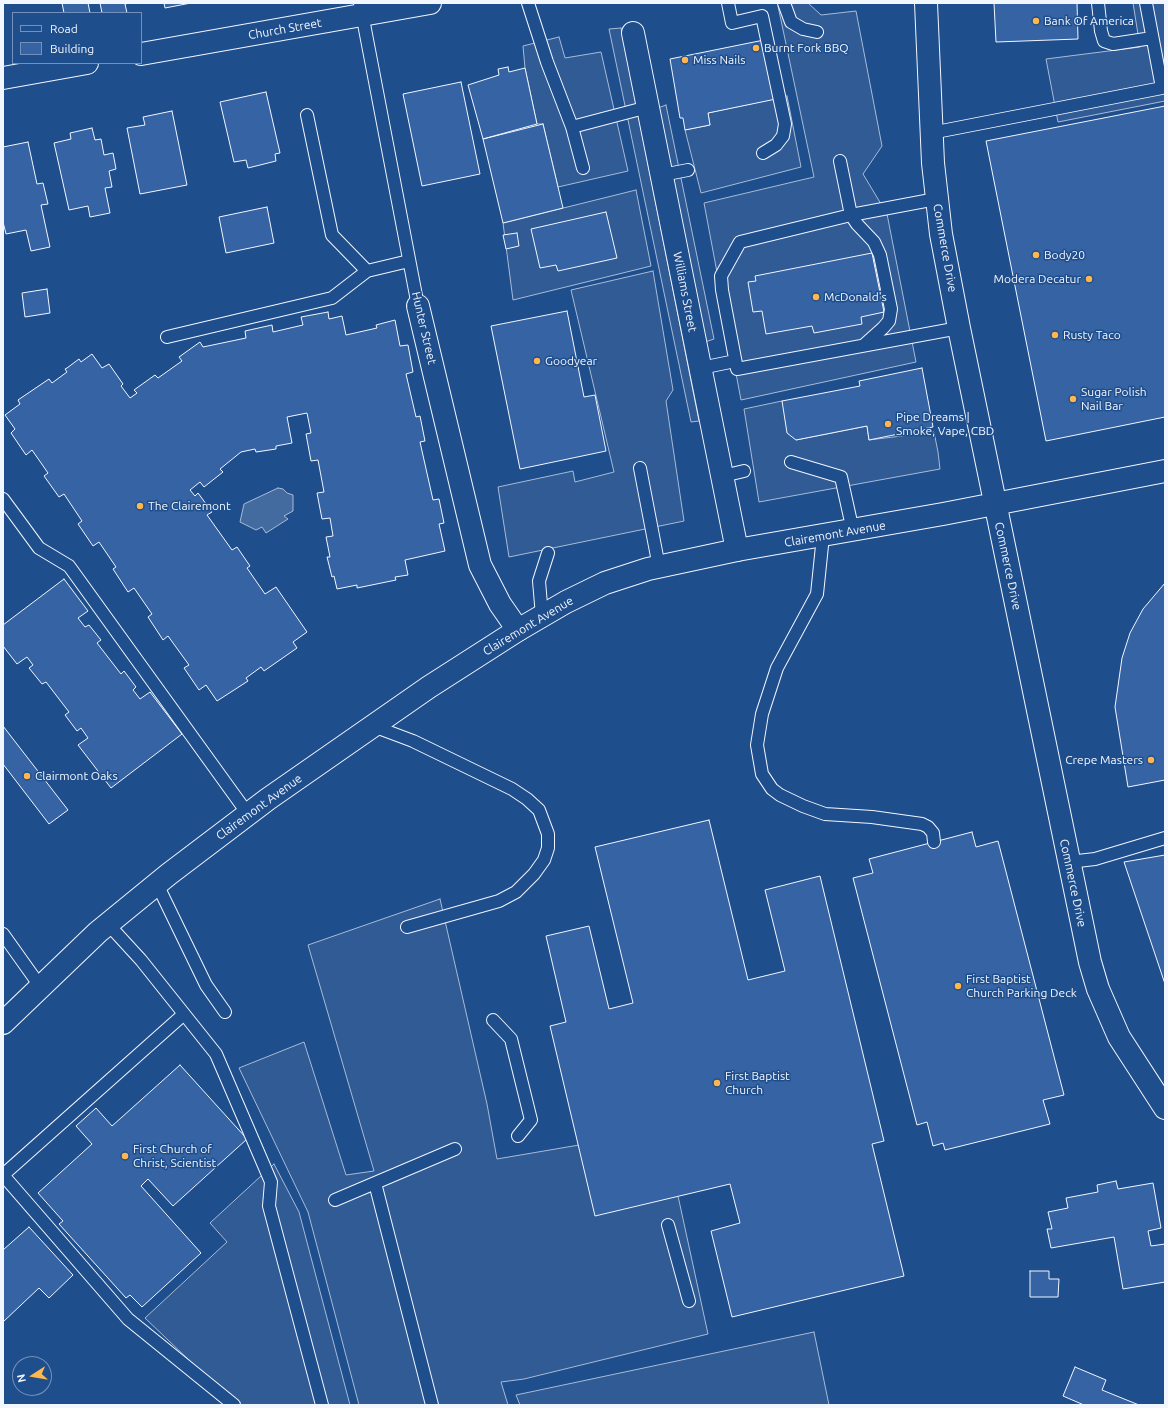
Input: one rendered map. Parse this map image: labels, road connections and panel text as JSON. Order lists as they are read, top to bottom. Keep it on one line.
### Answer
{"streets":{"main road":["Church Street","Commerce Drive","Williams Street","Hunter Street","Clairemont Avenue"]},"crossings":[["Church Street","Hunter Street"],["Commerce Drive","Clairemont Avenue"],["Williams Street","Clairemont Avenue"],["Hunter Street","Clairemont Avenue"]],"places":["Bank Of America","Burnt Fork BBQ","Miss Nails","Body20","Modera Decatur","McDonald's","Rusty Taco","Goodyear","Sugar Polish Nail Bar","Pipe Dreams | Smoke, Vape, CBD","The Clairemont","Crepe Masters","Clairmont Oaks","First Baptist Church Parking Deck","First Baptist Church","First Church of Christ, Scientist"],"legend":["Road","Building"],"north":"left"}
